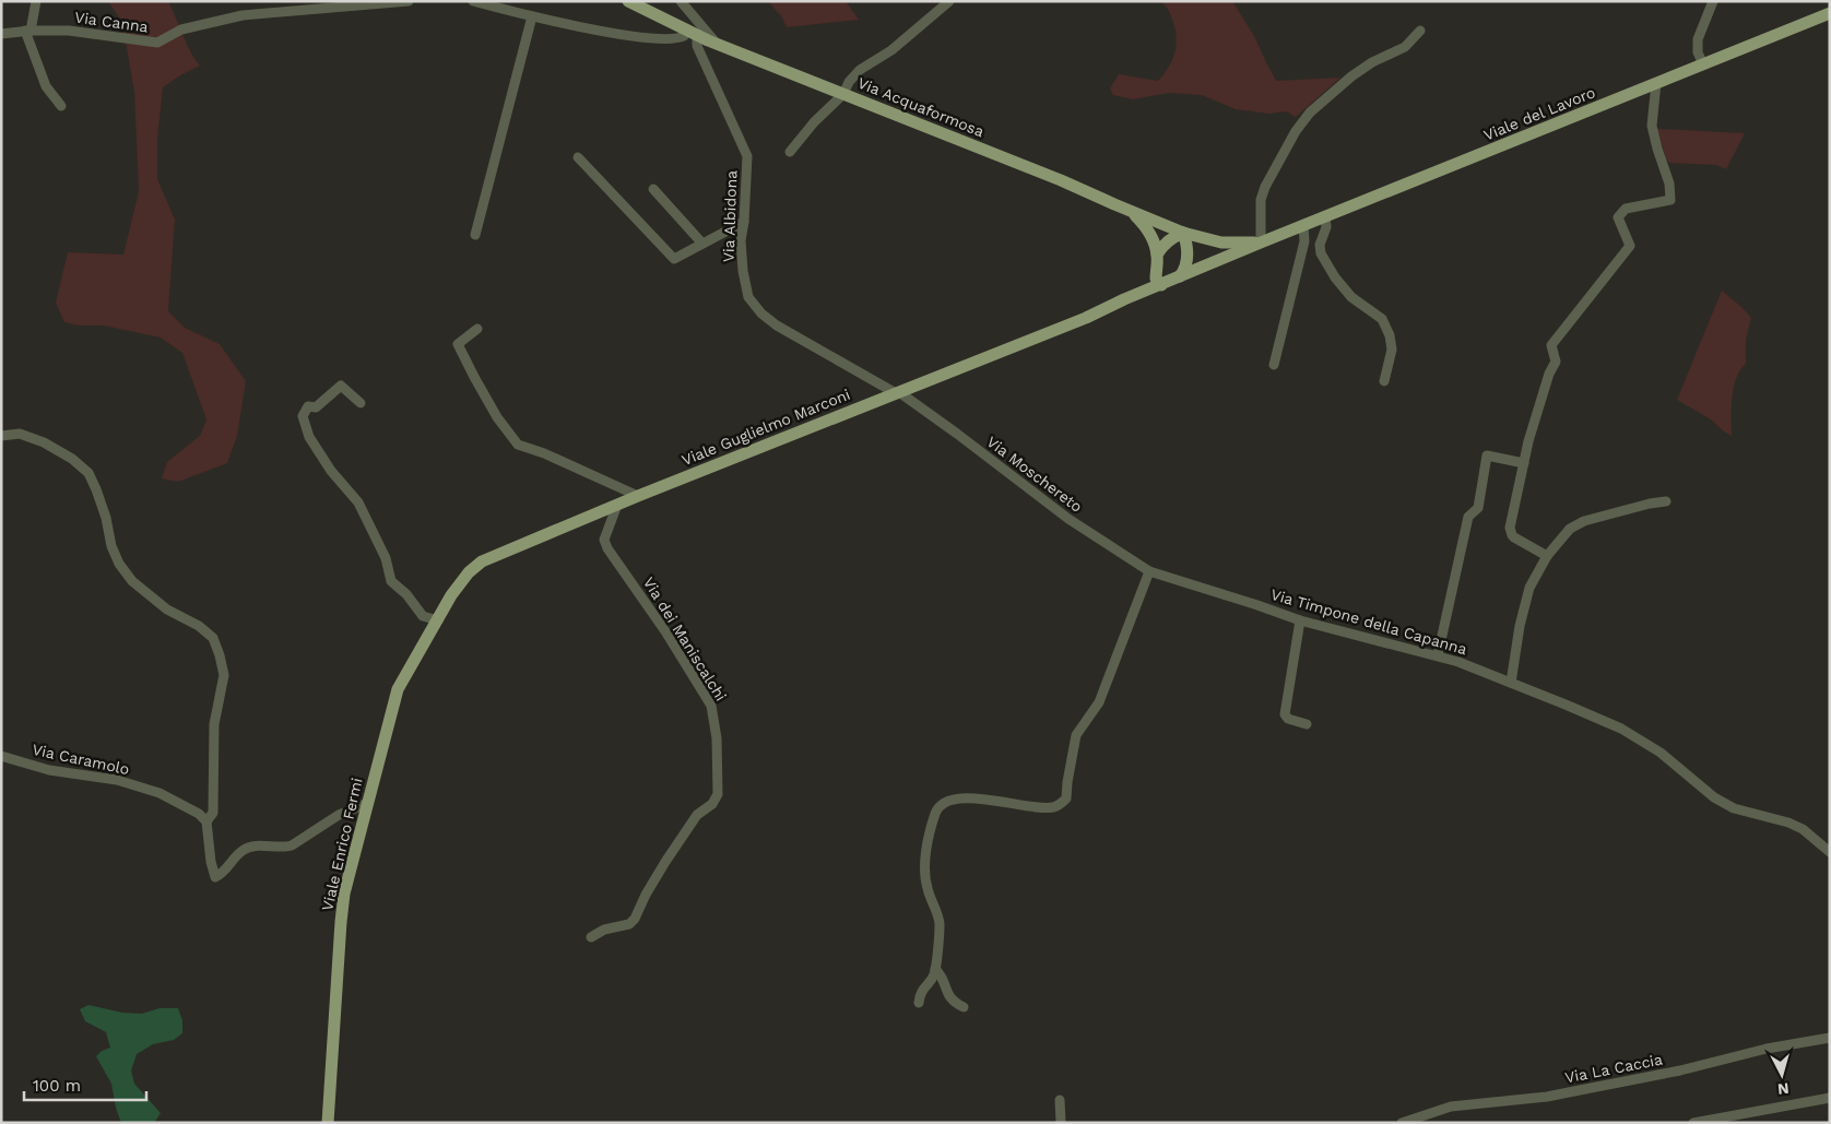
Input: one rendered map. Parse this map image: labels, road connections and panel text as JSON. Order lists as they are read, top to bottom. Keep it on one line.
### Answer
{"streets":{"main road":["Via Acquaformosa","Viale del Lavoro","Viale Guglielmo Marconi","Viale Enrico Fermi"],"street":["Via Canna","Via Albidona","Via Moschereto","Via Timpone della Capanna","Via dei Maniscalchi","Via Caramolo","Via La Caccia"]},"crossings":[["Via Acquaformosa","Viale del Lavoro"],["Via Acquaformosa","Via Albidona"],["Viale del Lavoro","Viale Guglielmo Marconi"],["Via Albidona","Viale Guglielmo Marconi"],["Via Albidona","Via Moschereto"],["Viale Guglielmo Marconi","Via Moschereto"],["Viale Guglielmo Marconi","Via dei Maniscalchi"],["Viale Guglielmo Marconi","Viale Enrico Fermi"],["Via Moschereto","Via Timpone della Capanna"]],"scale_bar":"100 m","north":"bottom"}
